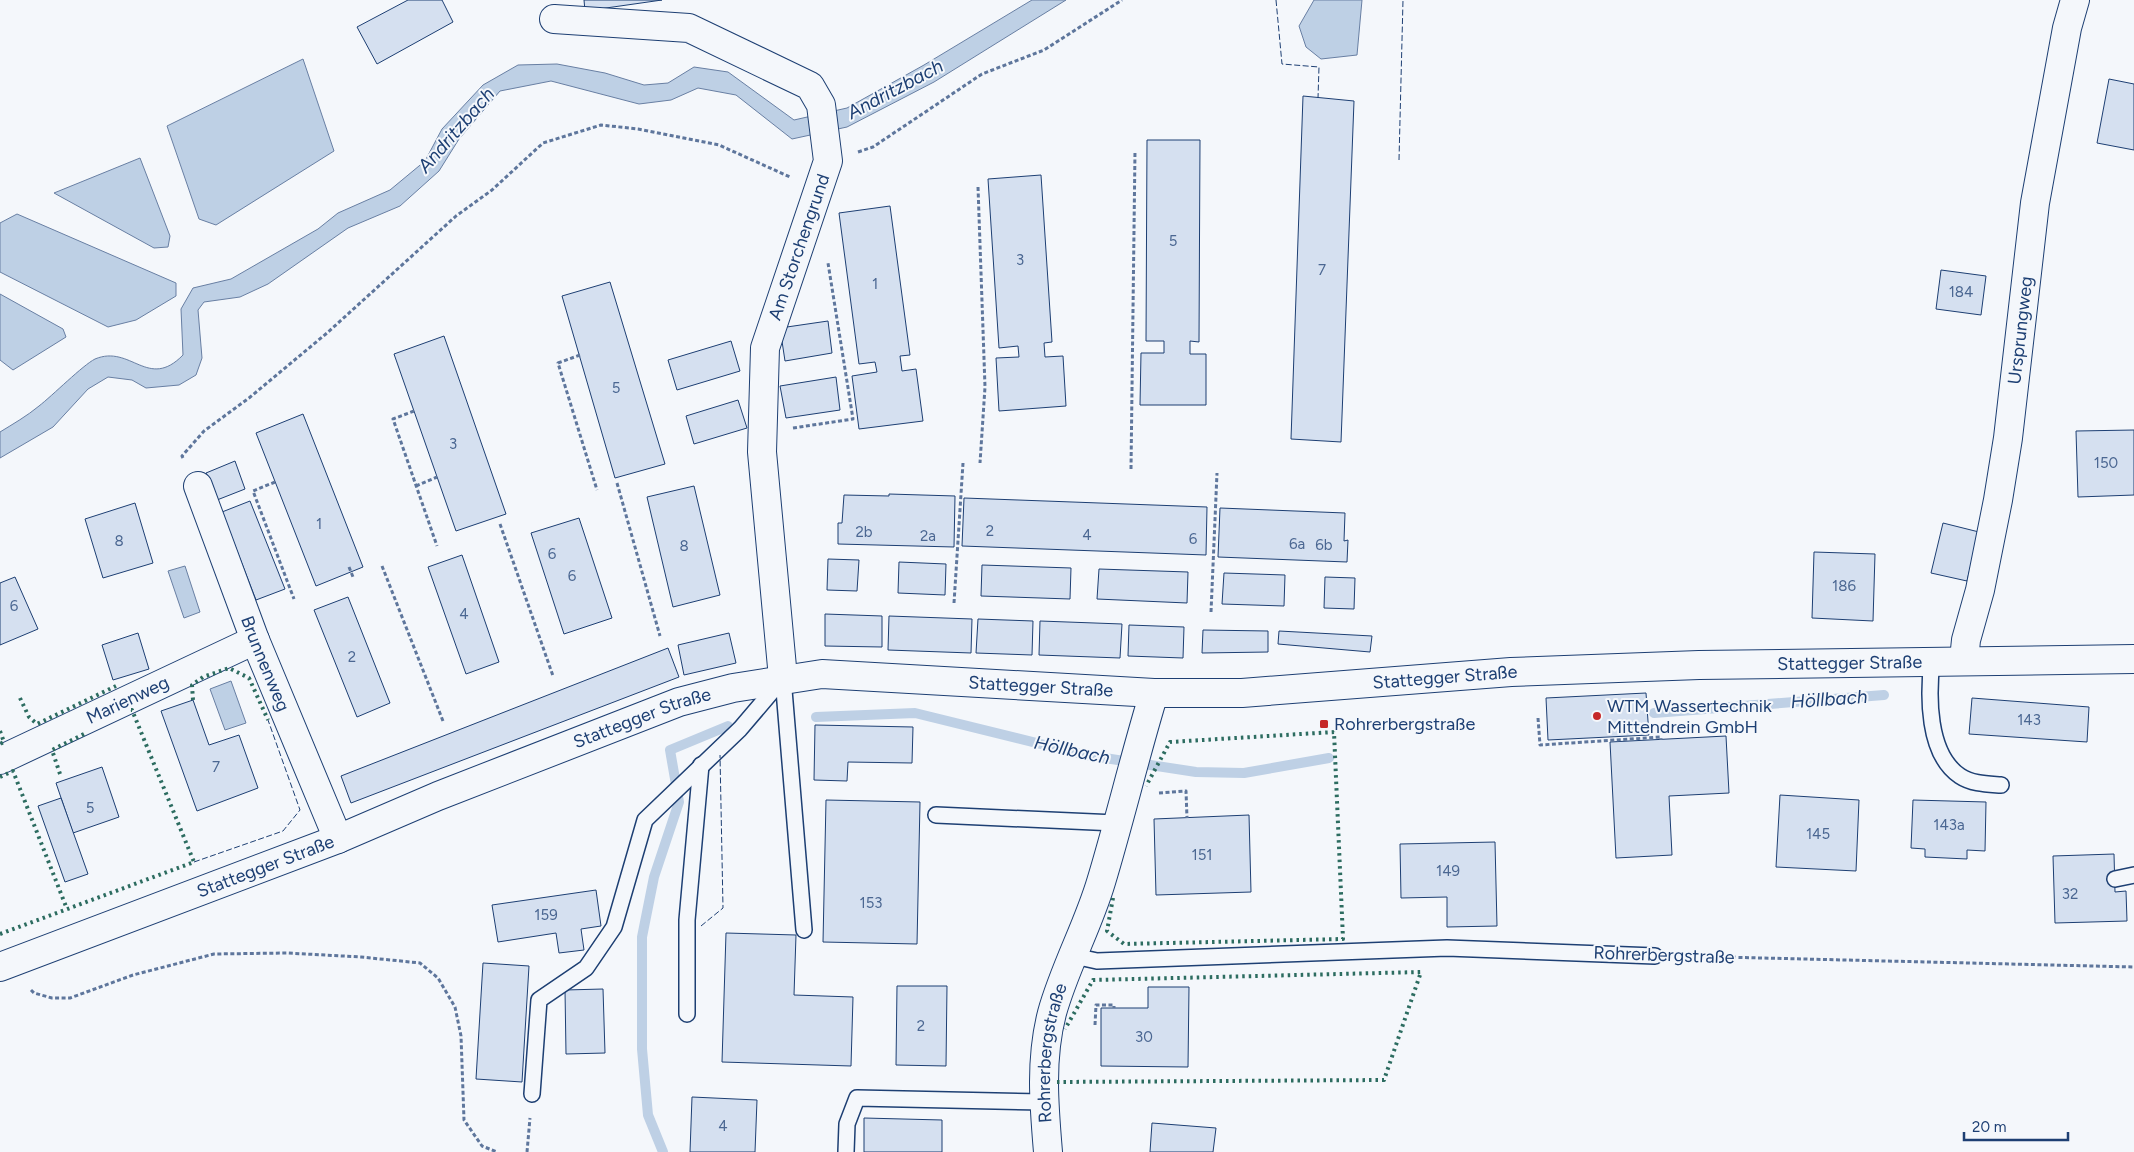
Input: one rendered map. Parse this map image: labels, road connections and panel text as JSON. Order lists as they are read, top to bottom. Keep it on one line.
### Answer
{"streets":{"street":["Am Storchengrund","Ursprungweg","Stattegger Straße","Brunnenweg","Marienweg","Rohrerbergstraße"]},"crossings":[["Am Storchengrund","Stattegger Straße"],["Ursprungweg","Stattegger Straße"],["Stattegger Straße","Brunnenweg"],["Stattegger Straße","Rohrerbergstraße"],["Brunnenweg","Marienweg"]],"water":["Andritzbach","Höllbach"],"places":{"other":["WTM Wassertechnik Mittendrein GmbH"],"transit":["Rohrerbergstraße"]},"house_numbers":["5","3","7","1","184","5","3","150","1","2","2b","4","2a","6","8","6a","6b","8","6","6","186","6","4","2","143","7","5","143a","145","151","149","32","153","159","2","30","4"],"scale_bar":"20 m"}
